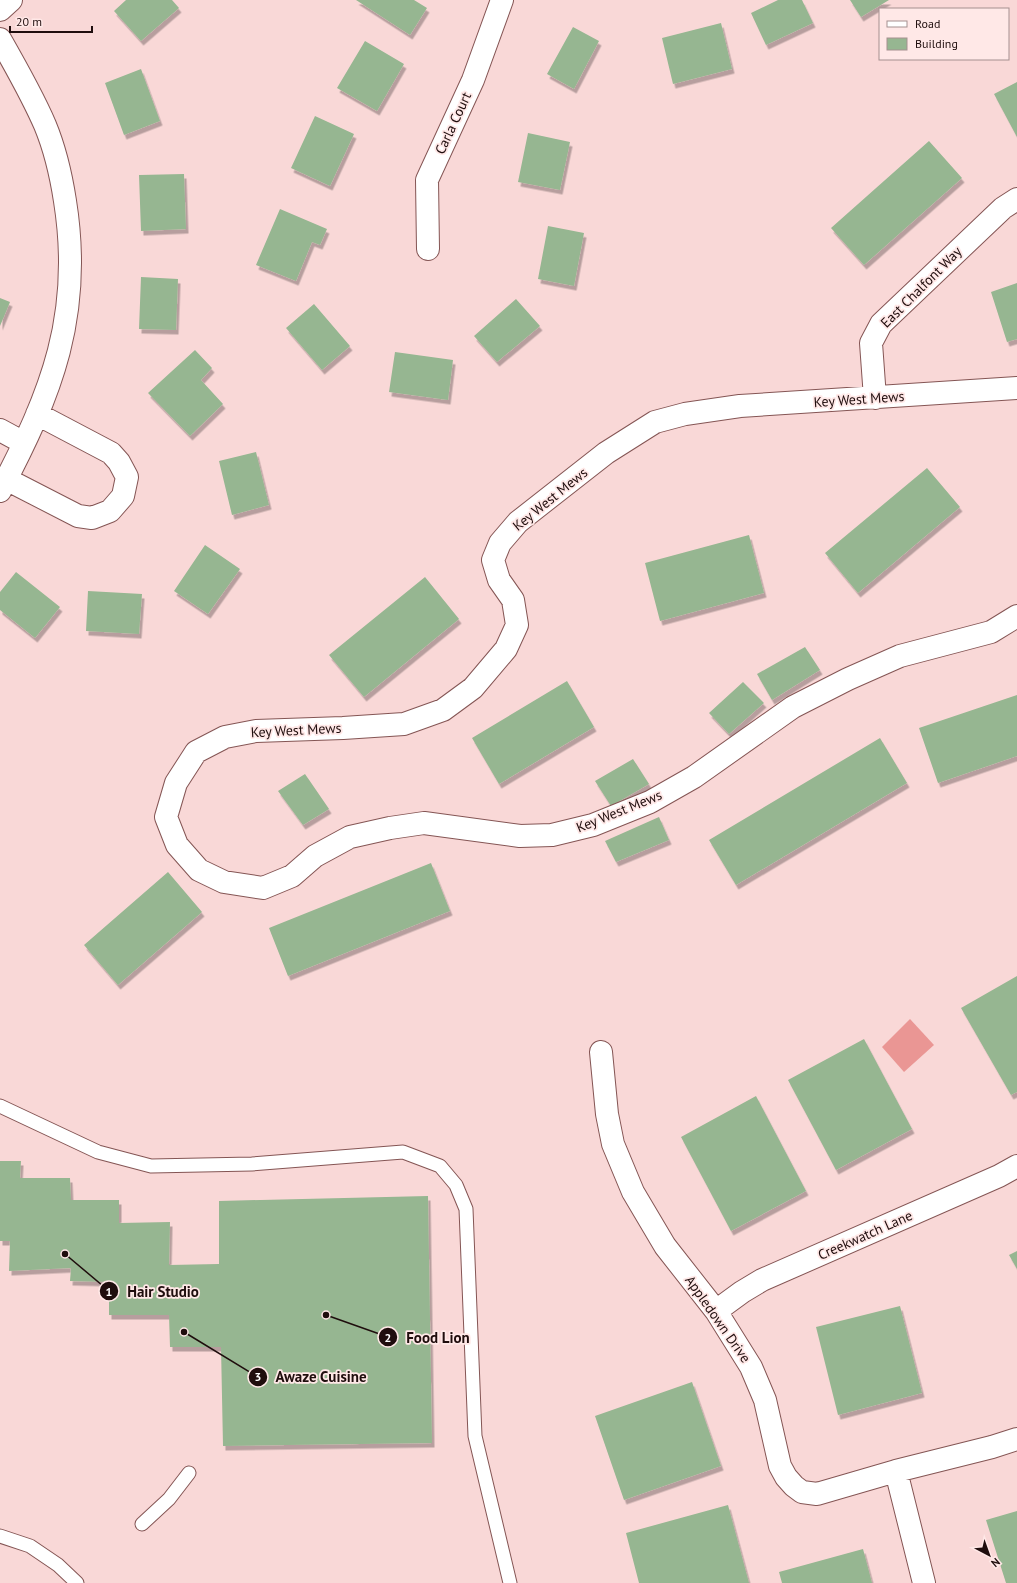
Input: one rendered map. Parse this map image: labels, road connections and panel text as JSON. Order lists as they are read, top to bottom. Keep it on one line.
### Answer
{"streets":{"street":["Carla Court","East Chalfont Way","Key West Mews","Creekwatch Lane","Appledown Drive"]},"crossings":[["East Chalfont Way","Key West Mews"],["Creekwatch Lane","Appledown Drive"]],"places":["Hair Studio","Food Lion","Awaze Cuisine"],"legend":["Road","Building"],"scale_bar":"20 m","north":"bottom right"}
